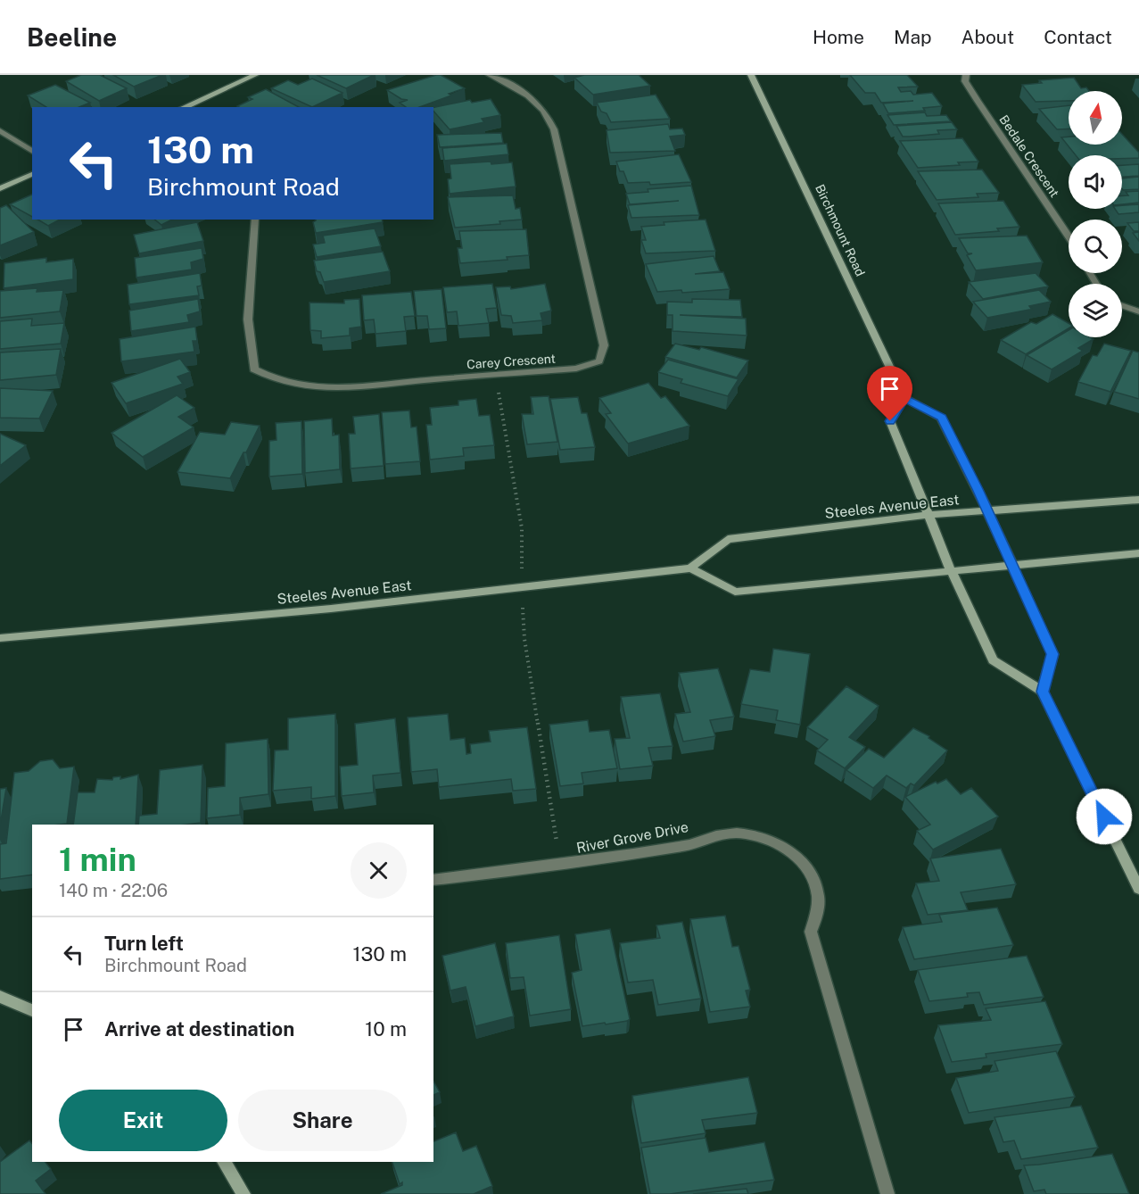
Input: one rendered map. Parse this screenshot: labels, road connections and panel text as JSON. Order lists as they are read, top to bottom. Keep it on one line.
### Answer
{"streets":{"main road":["Birchmount Road","Steeles Avenue East"],"street":["Bedale Crescent","Carey Crescent","River Grove Drive"]},"north":"top","page":{"header":"Beeline","nav":["Home","Map","About","Contact"],"turn":["130 m","Birchmount Road"],"heading":["1 min","140 m · 22:06"],"list":[{"name":"Turn left","note":"Birchmount Road","value":"130 m"},{"name":"Arrive at destination","value":"10 m"}],"buttons":["Exit","Share"]}}
